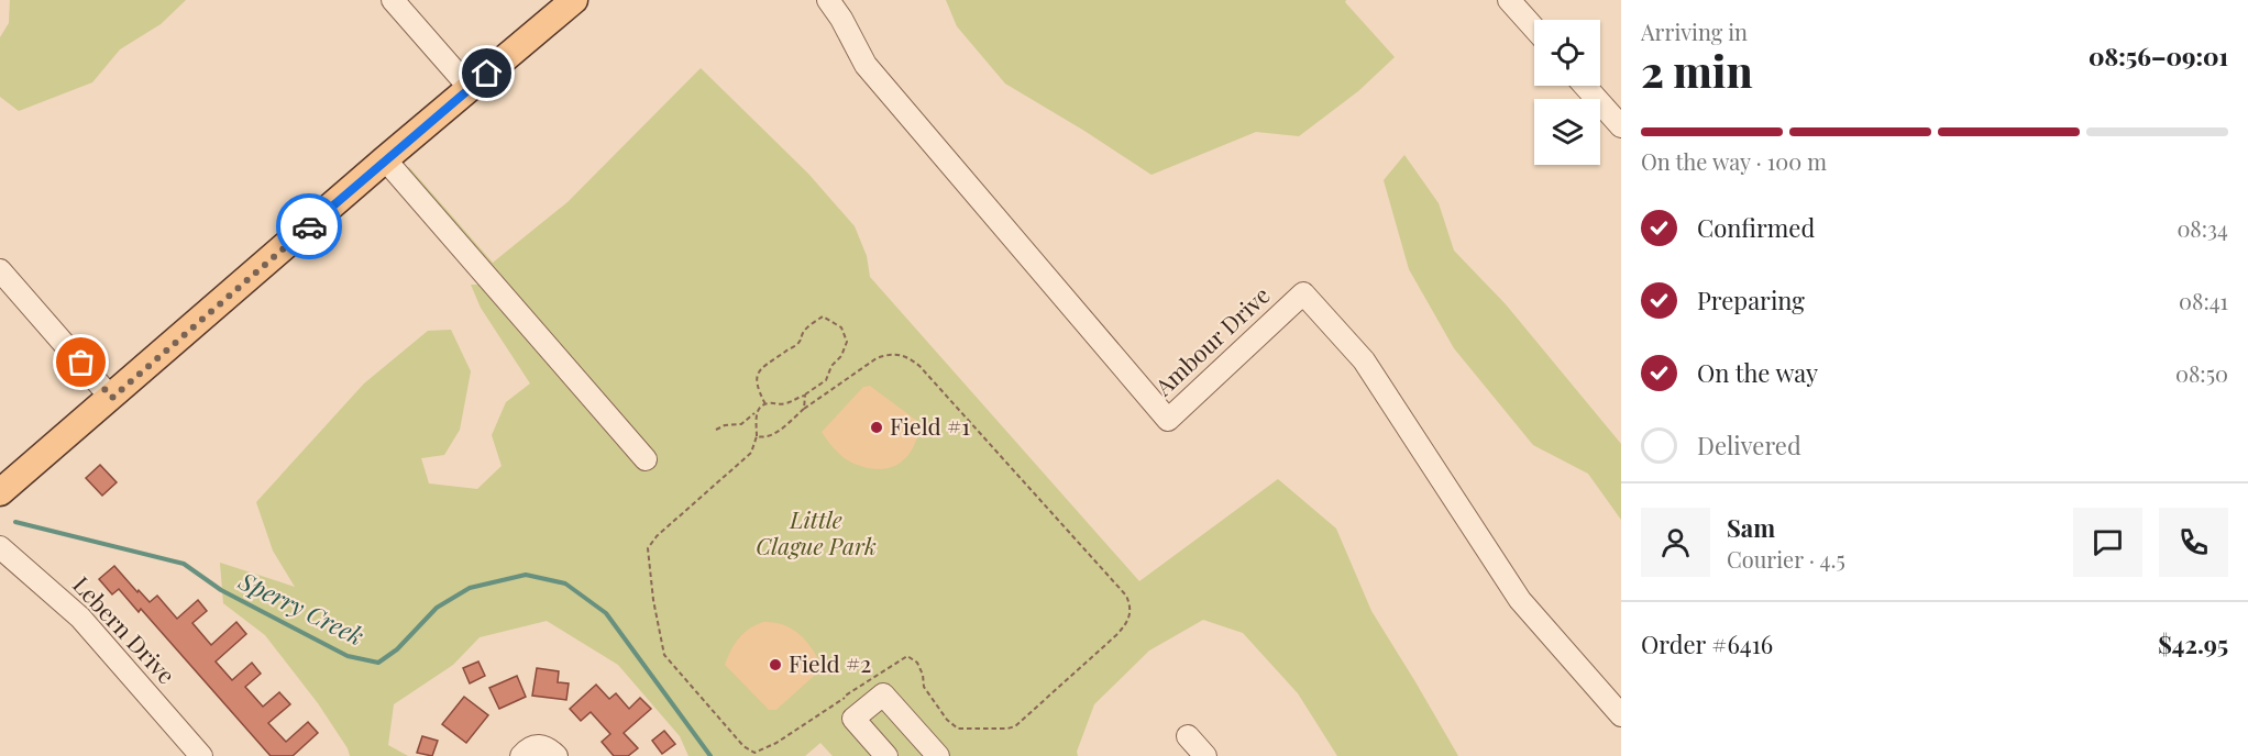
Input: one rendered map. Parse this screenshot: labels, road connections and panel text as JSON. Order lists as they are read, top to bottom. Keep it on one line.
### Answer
{"streets":{"street":["Ambour Drive","Lebern Drive"]},"water":["Sperry Creek"],"parks":["Little Clague Park"],"places":["Field #1","Field #2"],"page":{"heading":["2 min","Arriving in","08:56–09:01"],"panel":["Sam","Courier · 4.5","Order #6416","$42.95"],"bar":"On the way · 100 m","list":[["Confirmed","08:34"],["Preparing","08:41"],["On the way","08:50"],"Delivered"]}}
